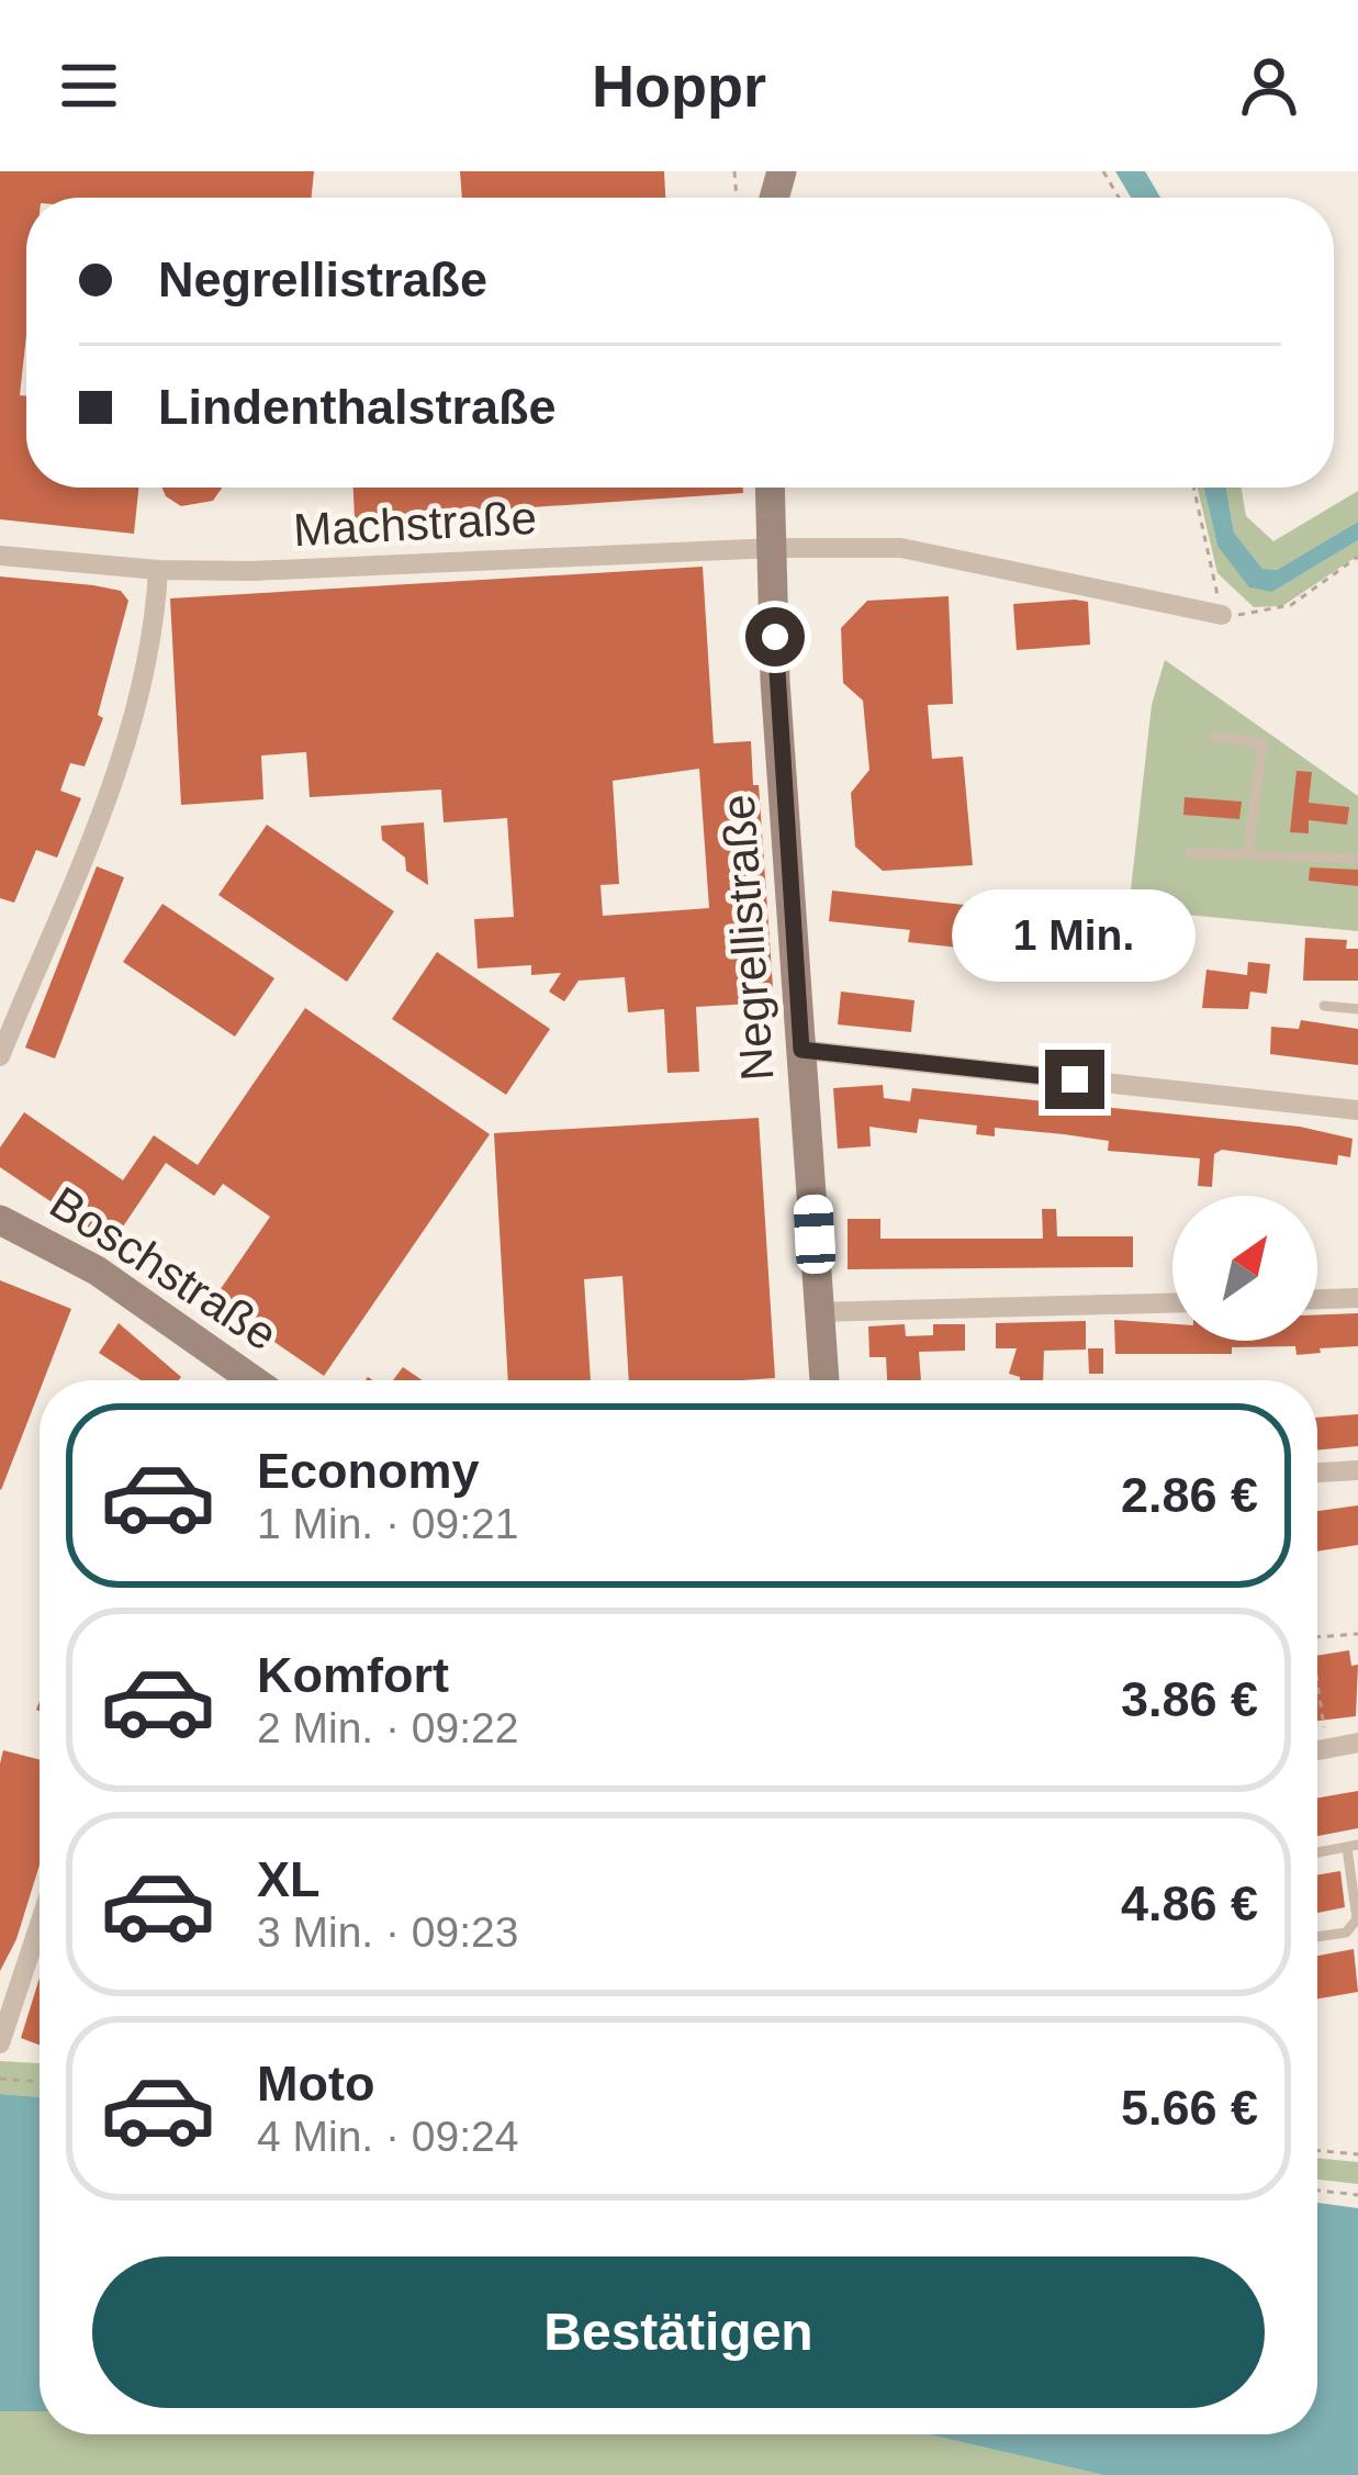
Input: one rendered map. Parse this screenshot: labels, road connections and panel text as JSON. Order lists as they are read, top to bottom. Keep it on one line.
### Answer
{"streets":{"main road":["Negrellistraße","Boschstraße"],"street":["Machstraße"]},"crossings":[["Machstraße","Negrellistraße"]],"north":"top right","page":{"header":"Hoppr","banner":["Negrellistraße","Lindenthalstraße"],"bubble":"1 Min.","list":[{"name":"Economy","note":"1 Min. · 09:21","value":"2.86 €"},{"name":"Komfort","note":"2 Min. · 09:22","value":"3.86 €"},{"name":"XL","note":"3 Min. · 09:23","value":"4.86 €"},{"name":"Moto","note":"4 Min. · 09:24","value":"5.66 €"}],"buttons":"Bestätigen"}}
